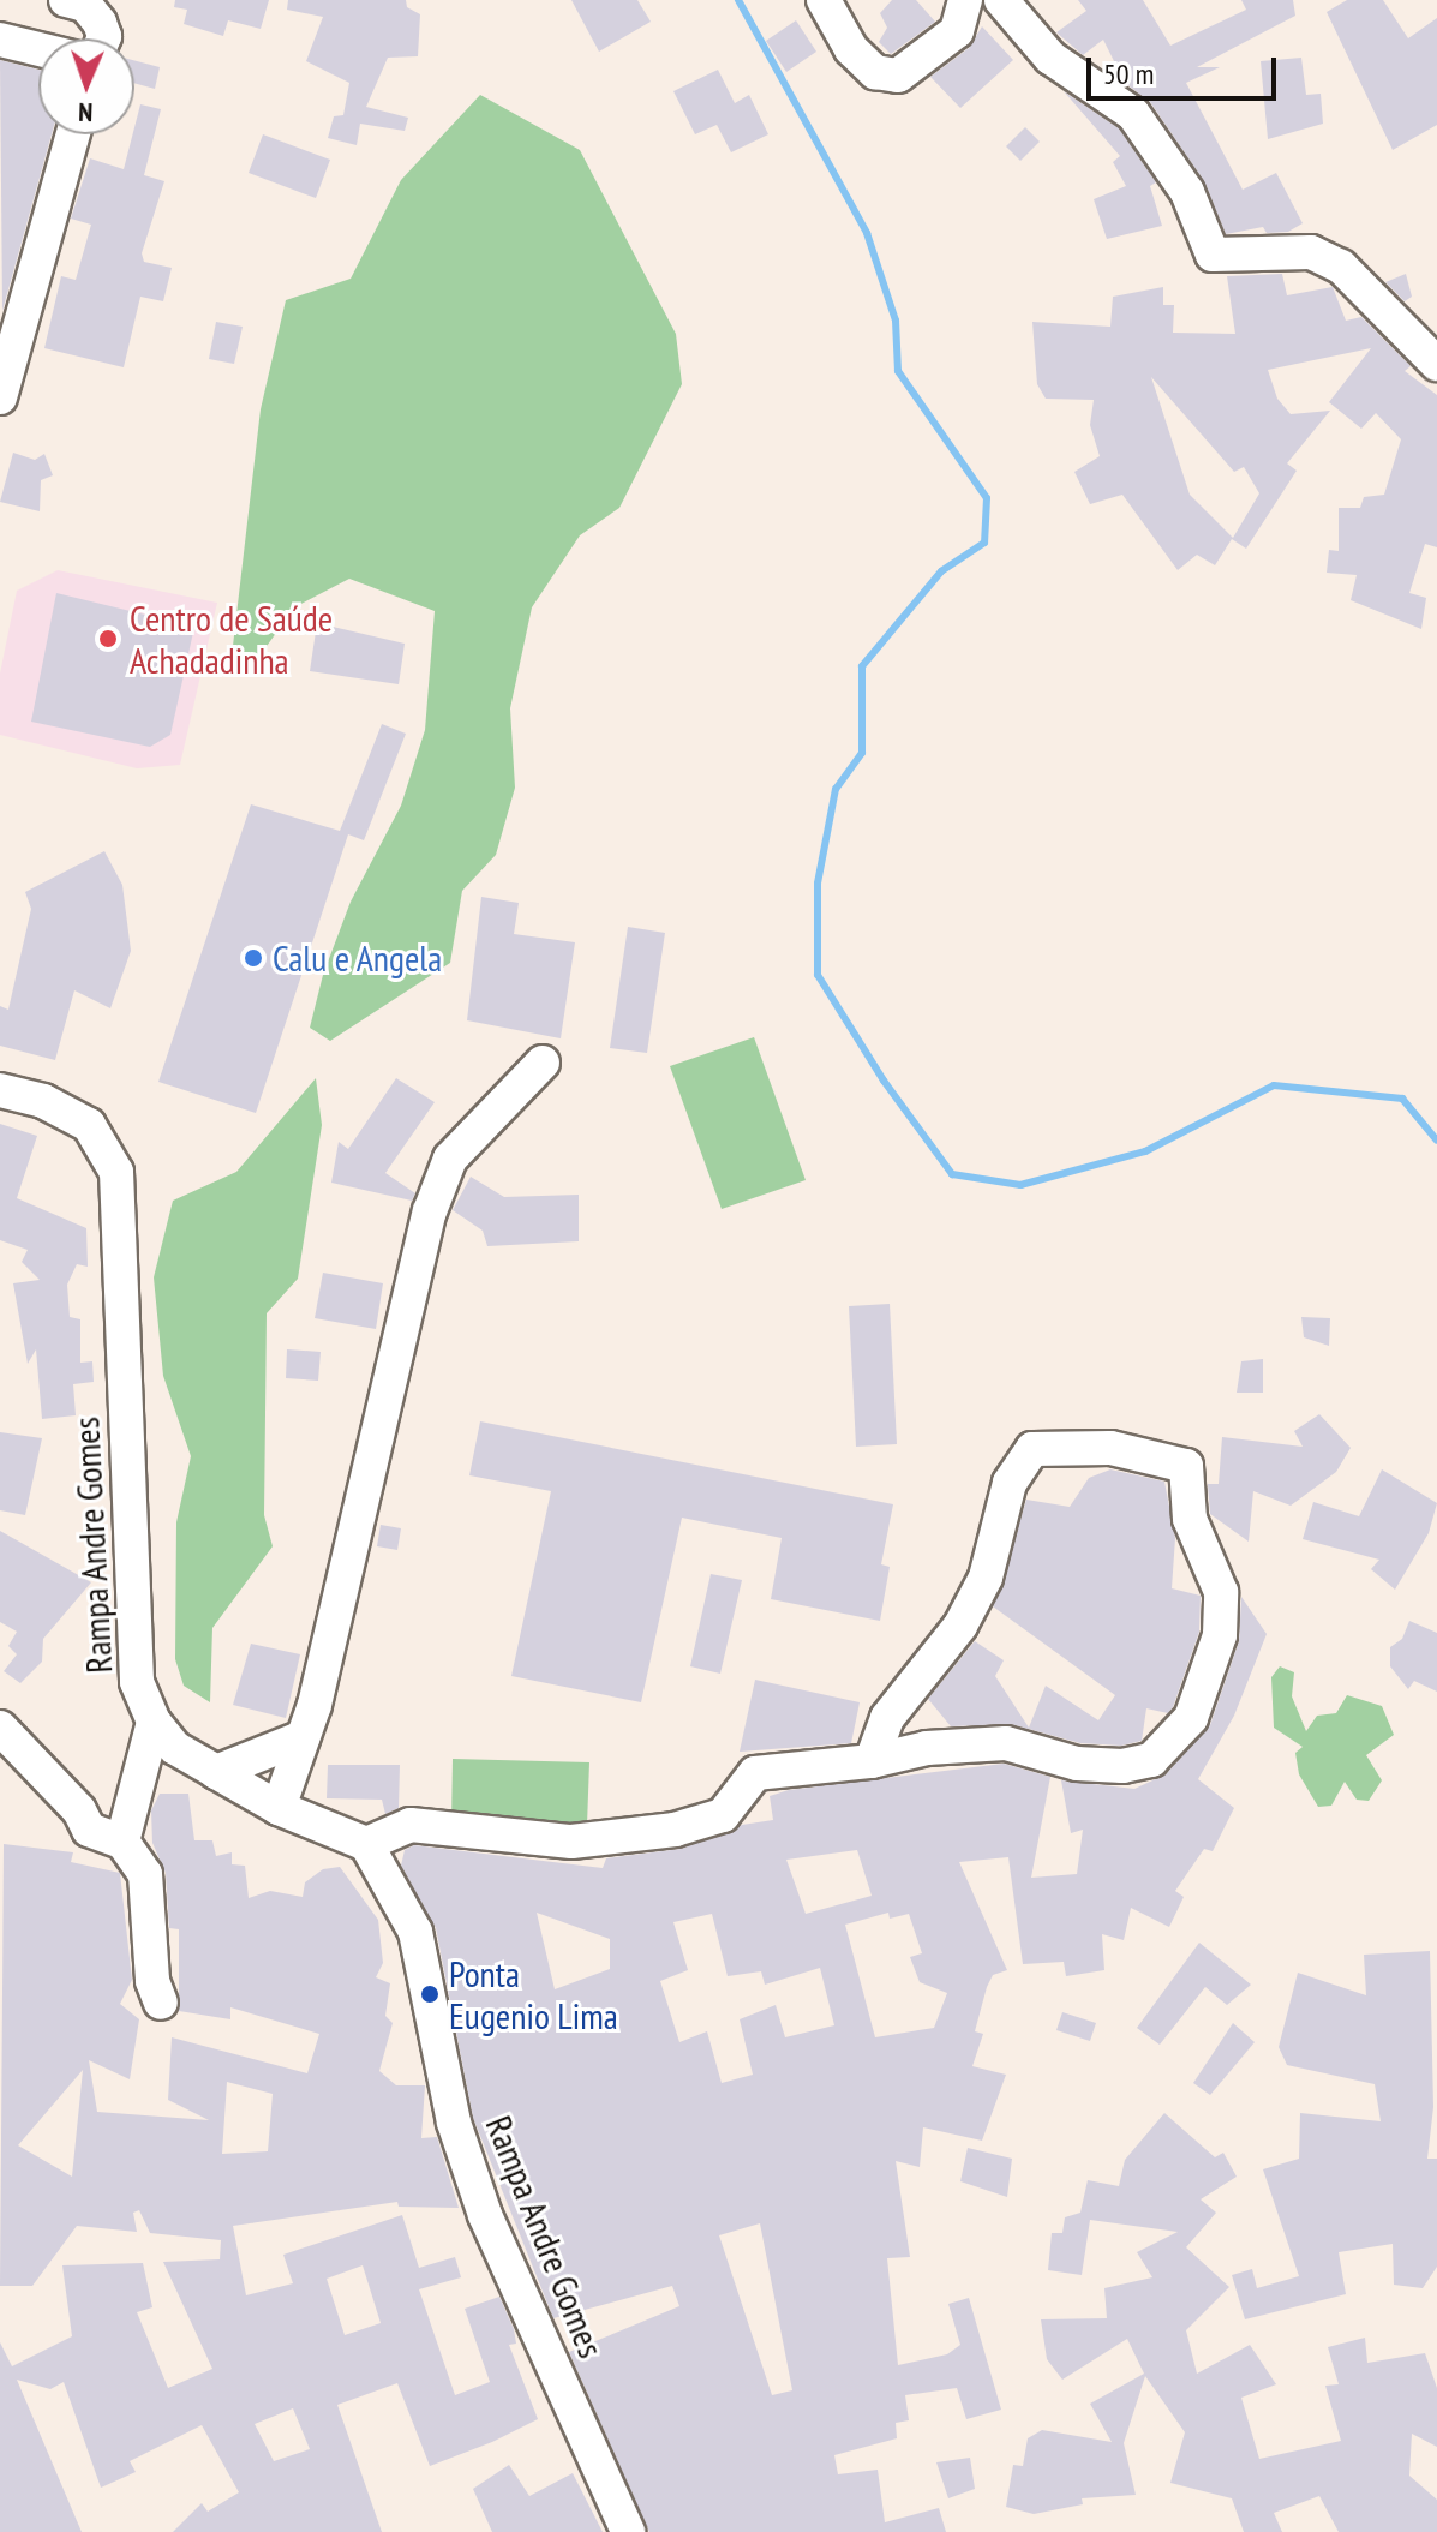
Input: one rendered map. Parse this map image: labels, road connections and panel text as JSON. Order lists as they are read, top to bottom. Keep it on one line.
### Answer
{"streets":{"street":["Rampa Andre Gomes"]},"places":["Centro de Saúde Achadadinha","Calu e Angela","Ponta Eugenio Lima"],"scale_bar":"50 m","north":"bottom"}
